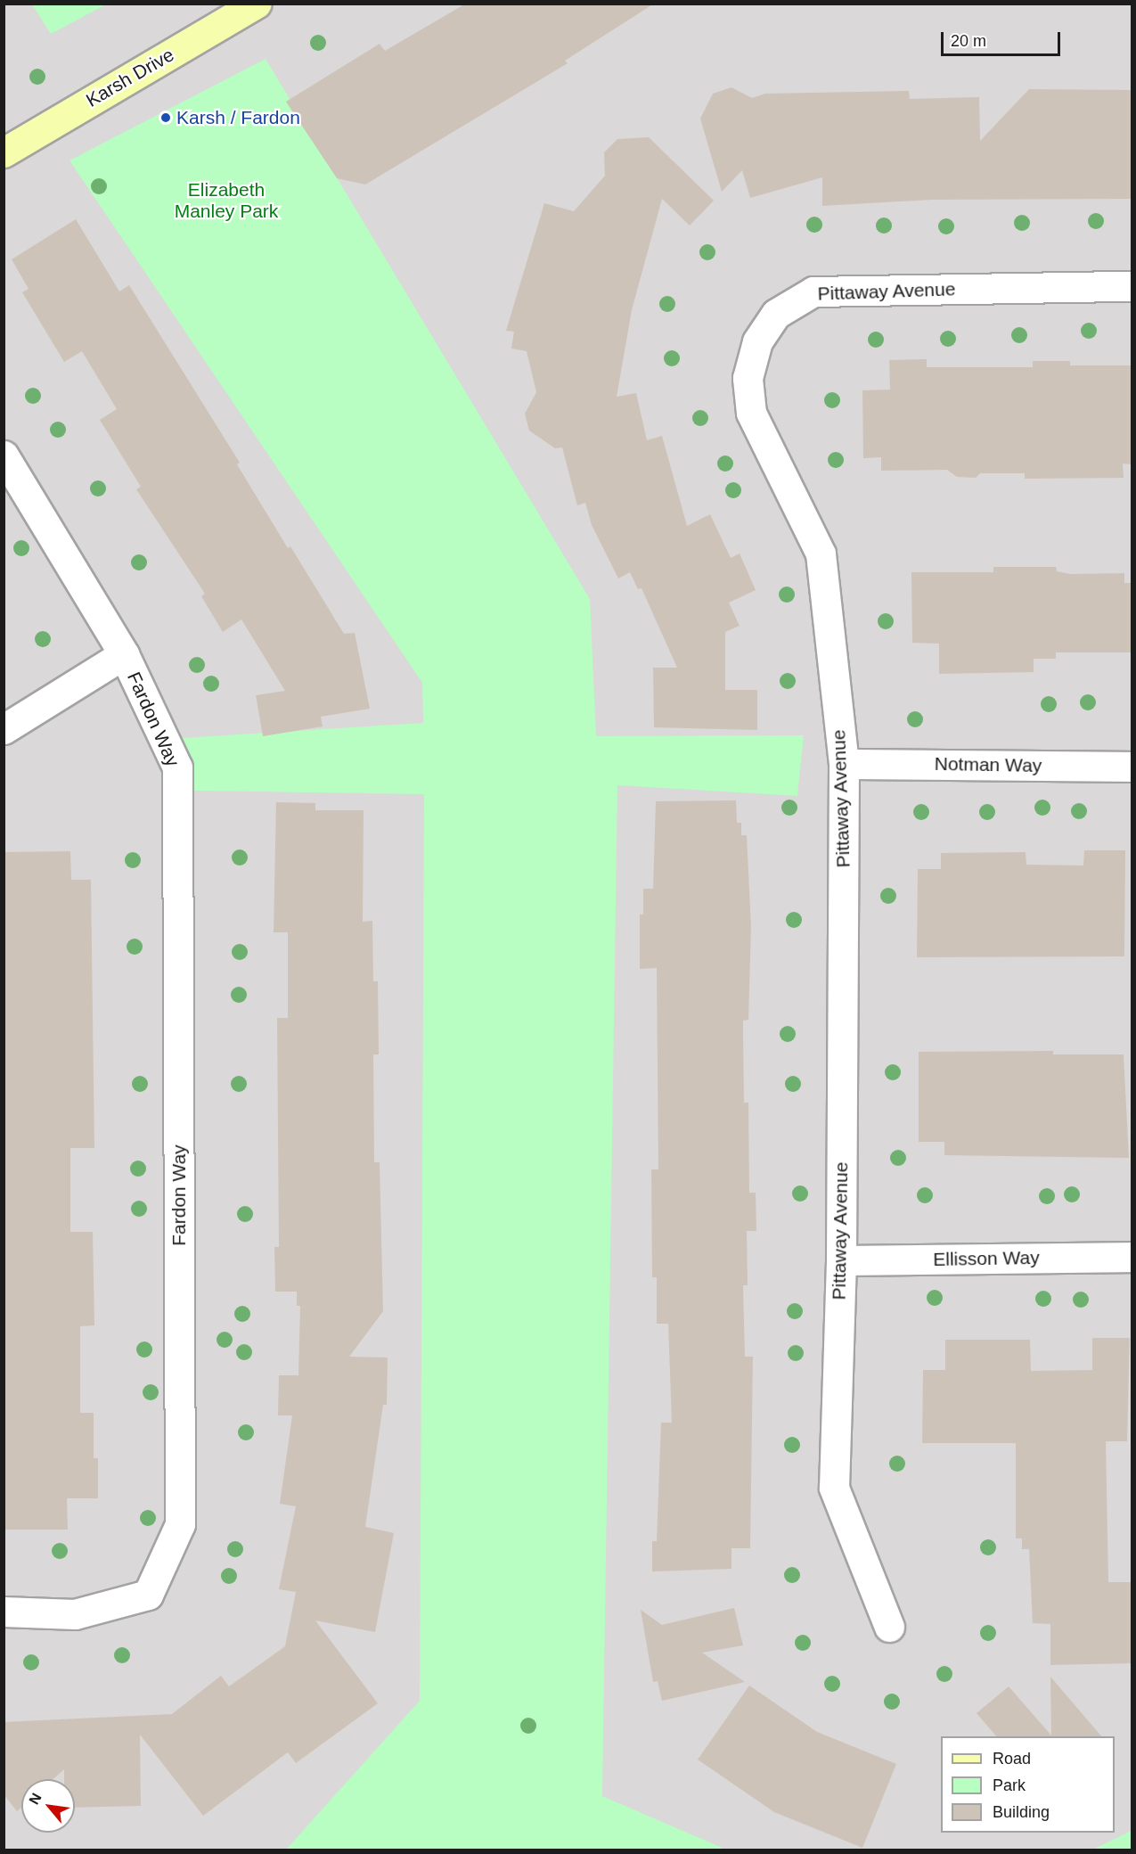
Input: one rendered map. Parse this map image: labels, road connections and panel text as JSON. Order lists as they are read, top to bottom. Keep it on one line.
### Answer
{"streets":{"street":["Karsh Drive","Pittaway Avenue","Fardon Way","Notman Way","Ellisson Way"]},"crossings":[["Pittaway Avenue","Notman Way"],["Pittaway Avenue","Ellisson Way"]],"parks":["Elizabeth Manley Park"],"places":["Karsh / Fardon"],"legend":["Road","Park","Building"],"scale_bar":"20 m","north":"top left"}
